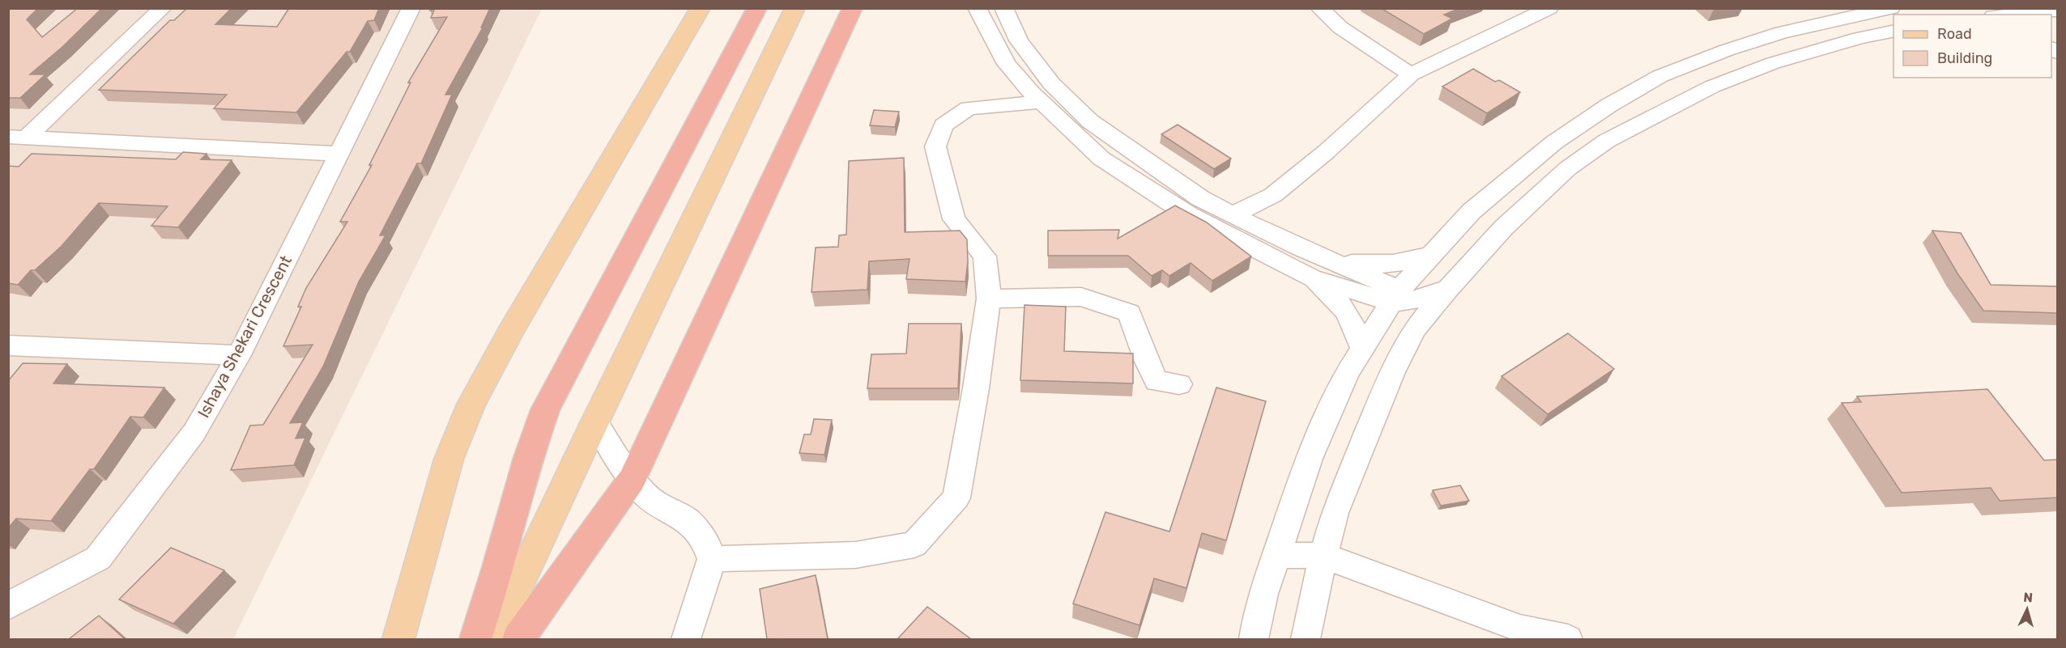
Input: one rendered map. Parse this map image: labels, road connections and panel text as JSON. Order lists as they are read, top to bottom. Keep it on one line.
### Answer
{"streets":{"street":["Ishaya Shekari Crescent"]},"legend":["Road","Building"],"north":"top"}
